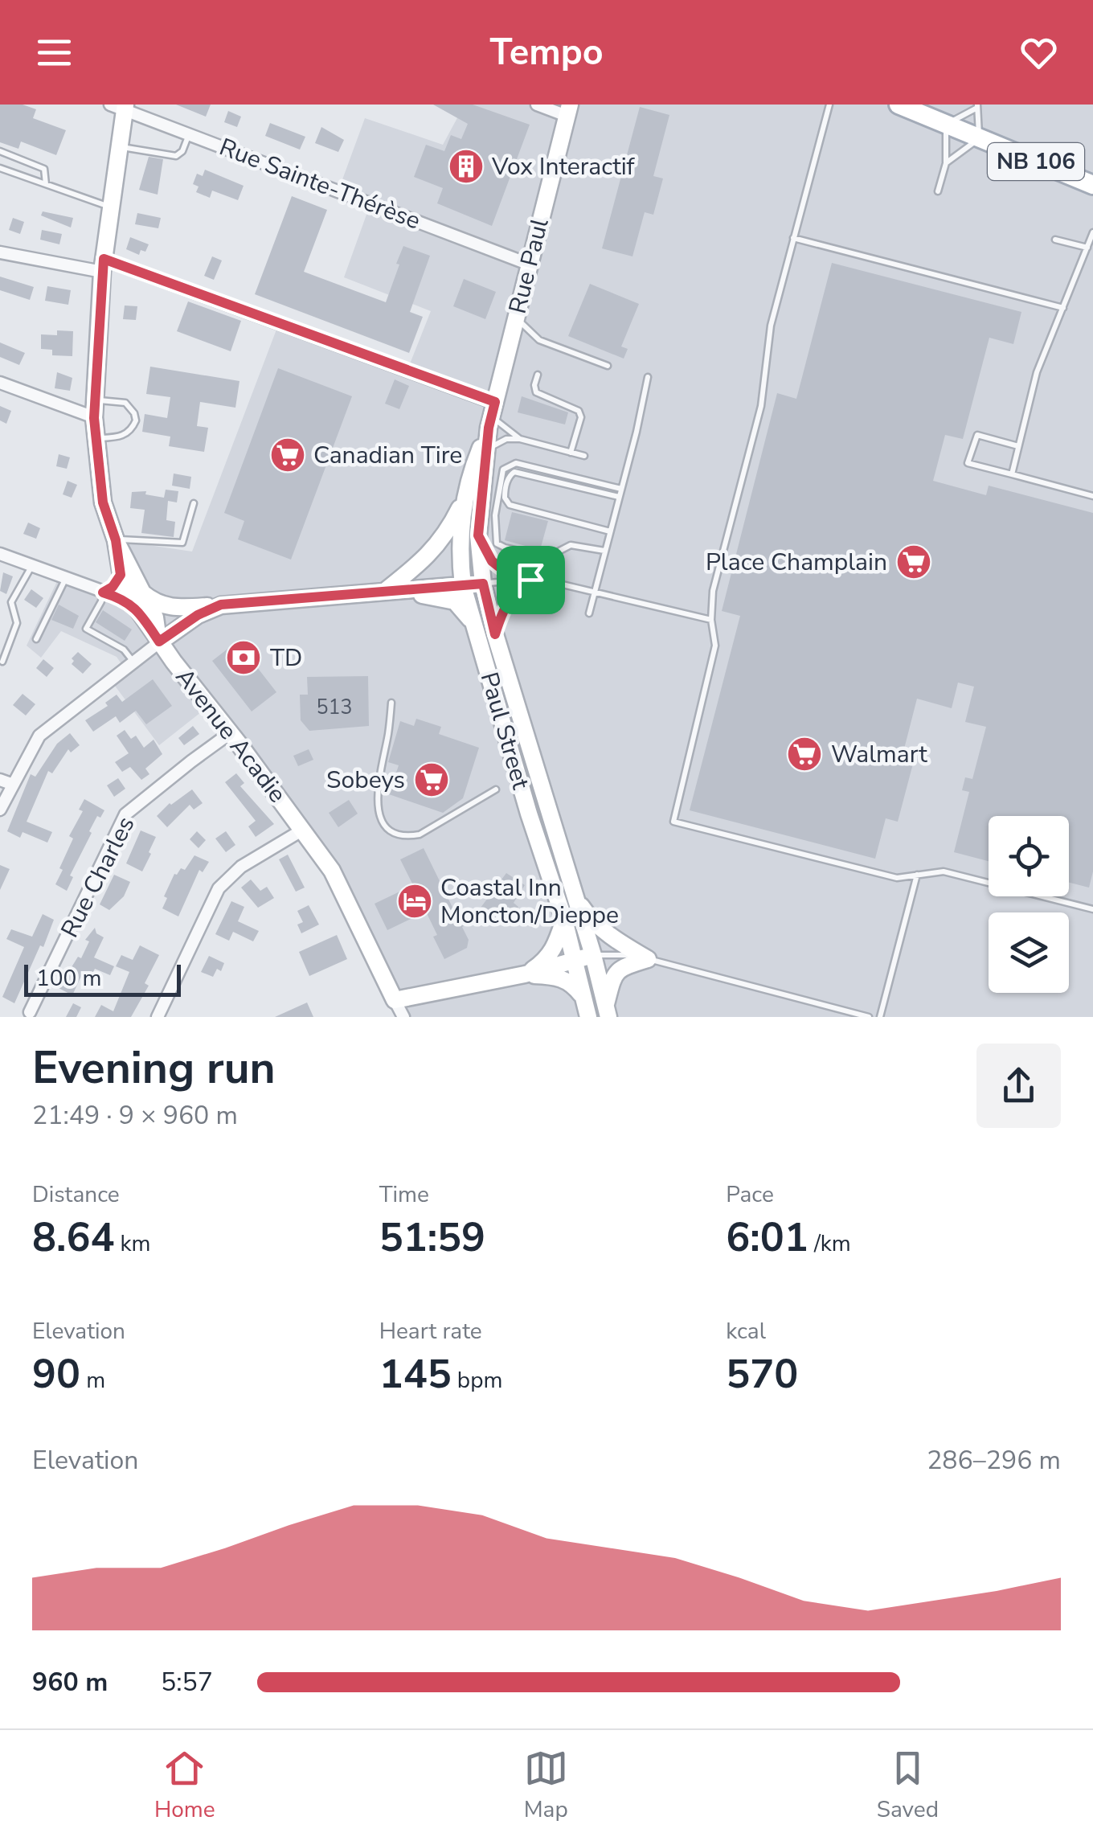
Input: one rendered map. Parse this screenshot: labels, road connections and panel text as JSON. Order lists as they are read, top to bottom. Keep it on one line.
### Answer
{"streets":{"main road":["NB 106","Rue Paul","Paul Street","Avenue Acadie"],"street":["Rue Sainte-Thérèse","Rue Charles"]},"crossings":[["Rue Sainte-Thérèse","Rue Paul"],["Rue Paul","Paul Street"],["Avenue Acadie","Rue Charles"]],"places":{"building":["Vox Interactif"],"supermarket":["Canadian Tire","Place Champlain","Walmart","Sobeys"],"bank":["TD"],"hotel":["Coastal Inn Moncton/Dieppe"]},"house_numbers":["513"],"scale_bar":"100 m","page":{"header":"Tempo","scale":"100 m","heading":["Evening run","21:49 · 9 × 960 m"],"stats":[["Distance","8.64 km"],["Time","51:59"],["Pace","6:01 /km"],["Elevation","90 m"],["Heart rate","145 bpm"],["kcal","570"]],"chart":["Elevation","286–296 m"],"list":[{"name":"960 m","note":"5:57"}],"tabs":["Home","Map","Saved"]}}
